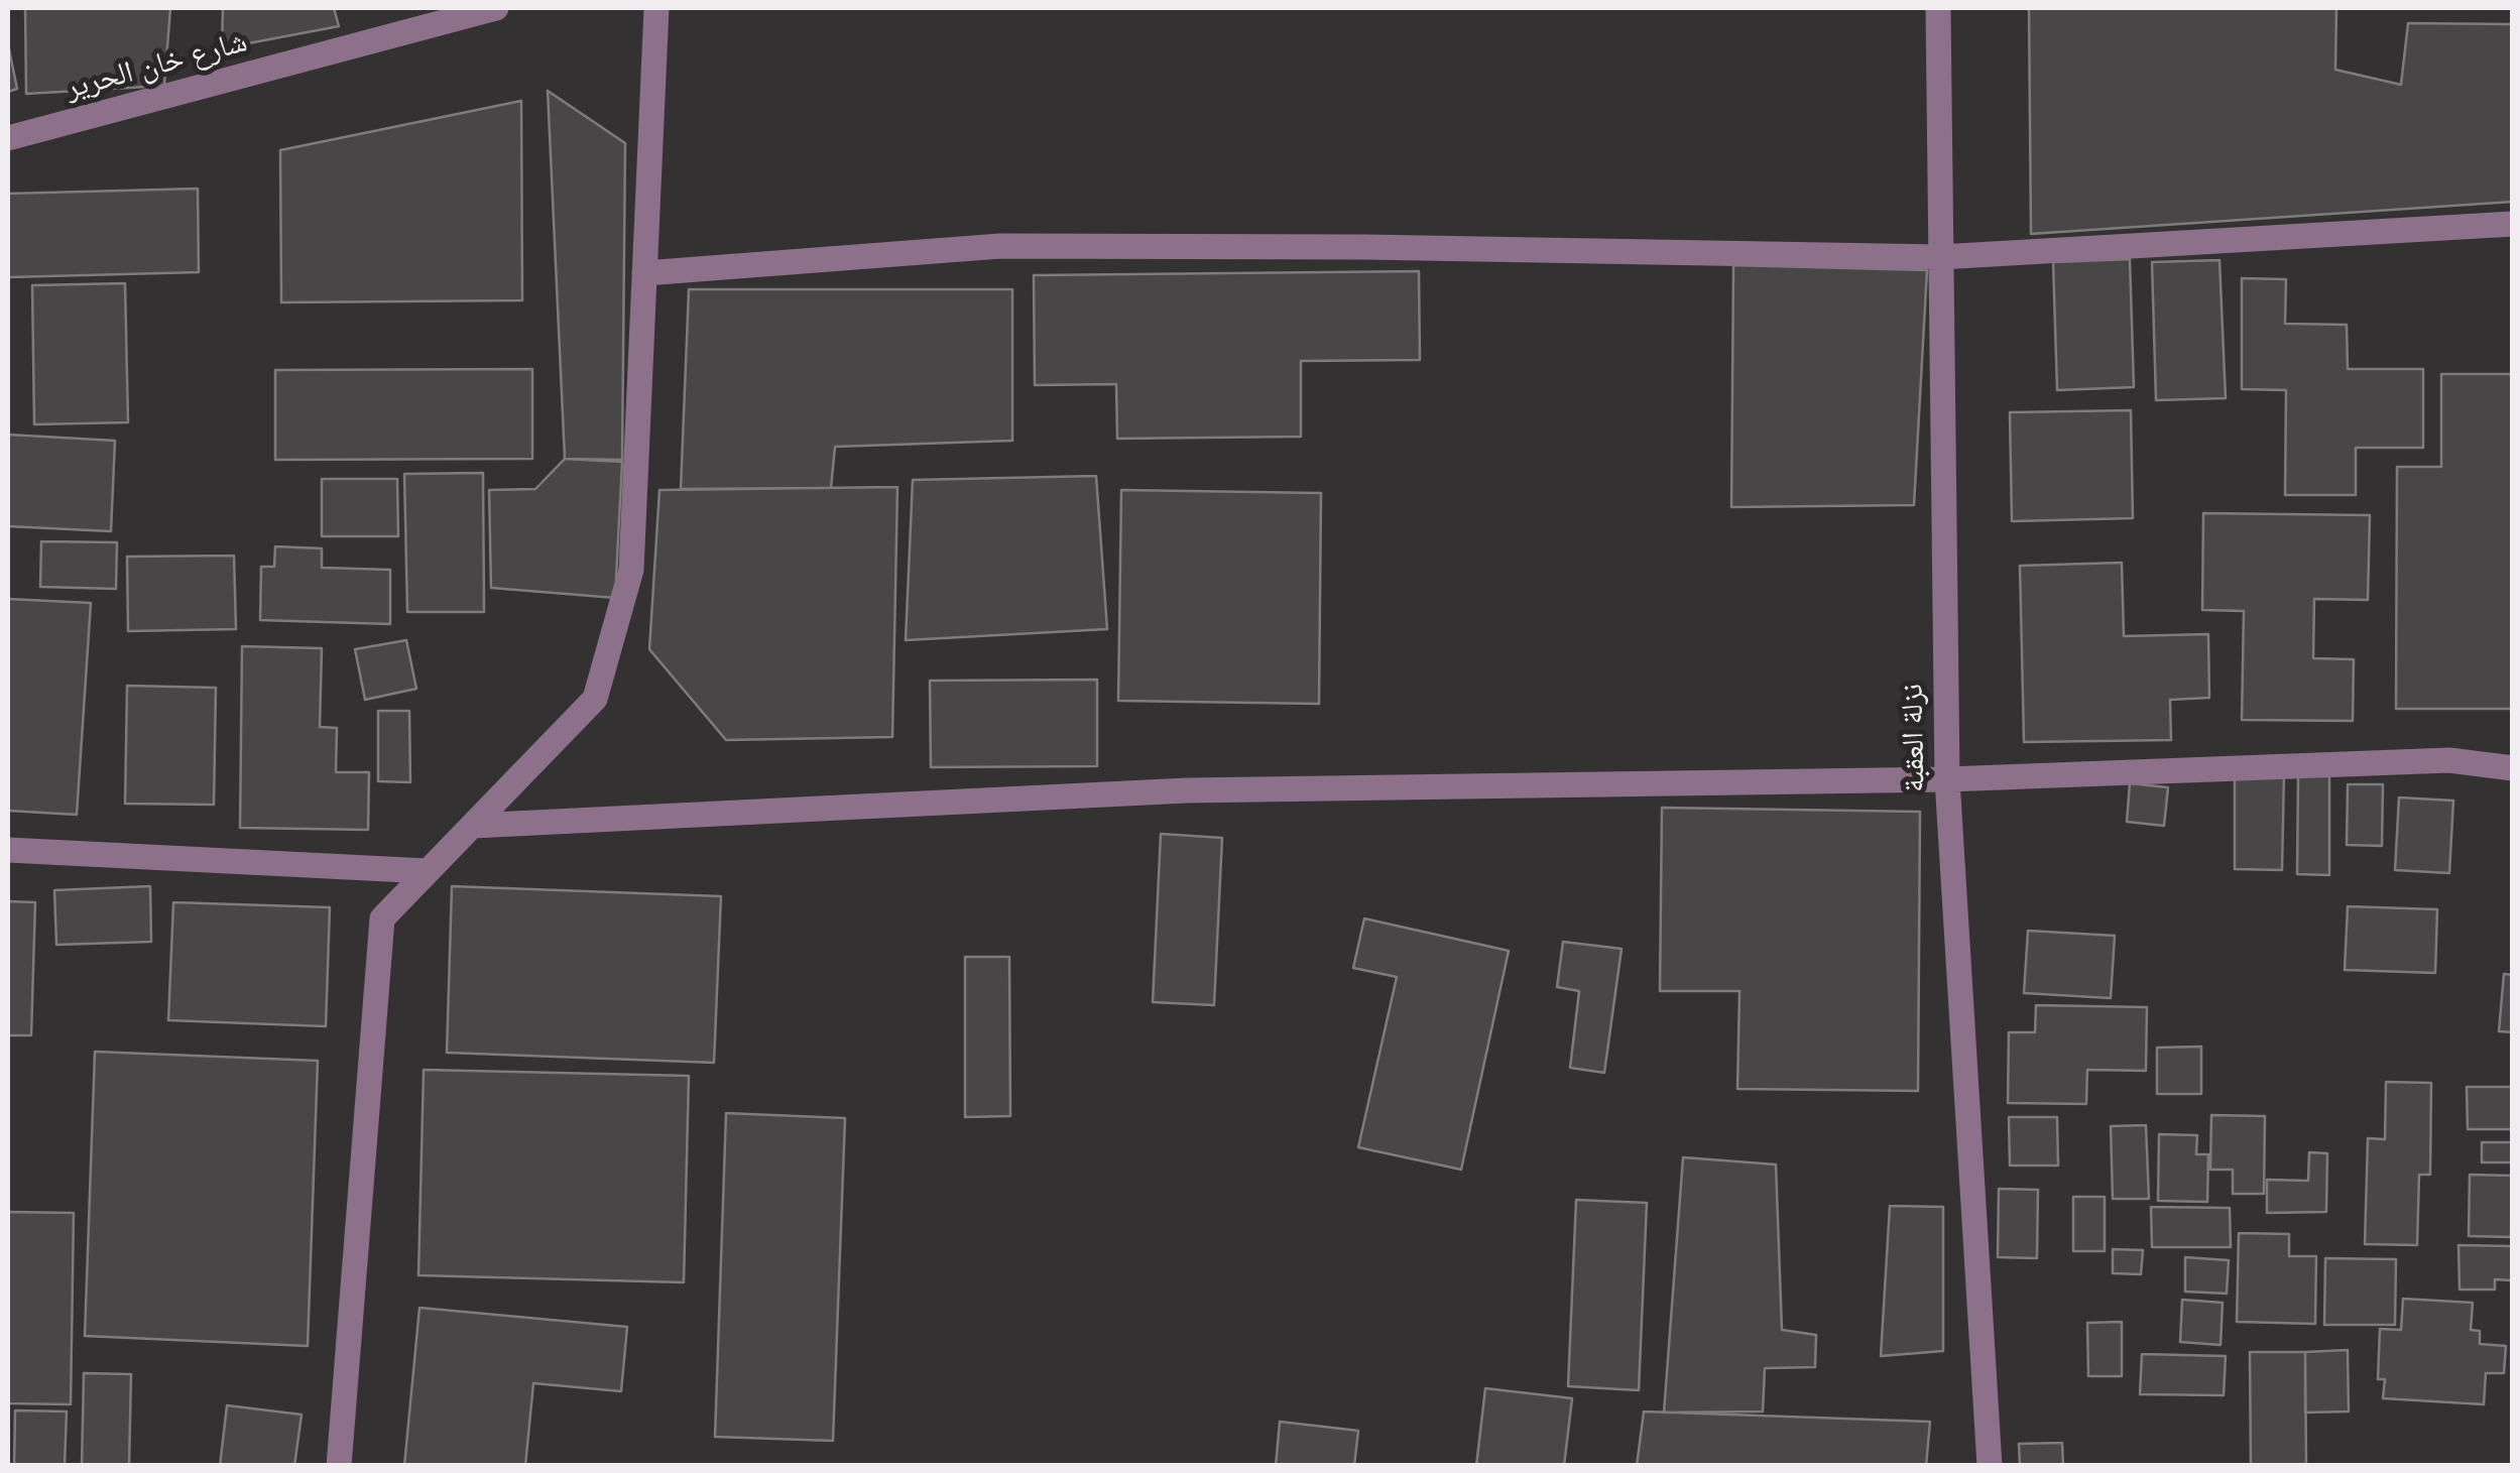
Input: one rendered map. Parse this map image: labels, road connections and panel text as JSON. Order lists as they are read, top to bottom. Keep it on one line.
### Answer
{"streets":{"street":["شارع خان الحرير","نزلة العقبة"]}}
